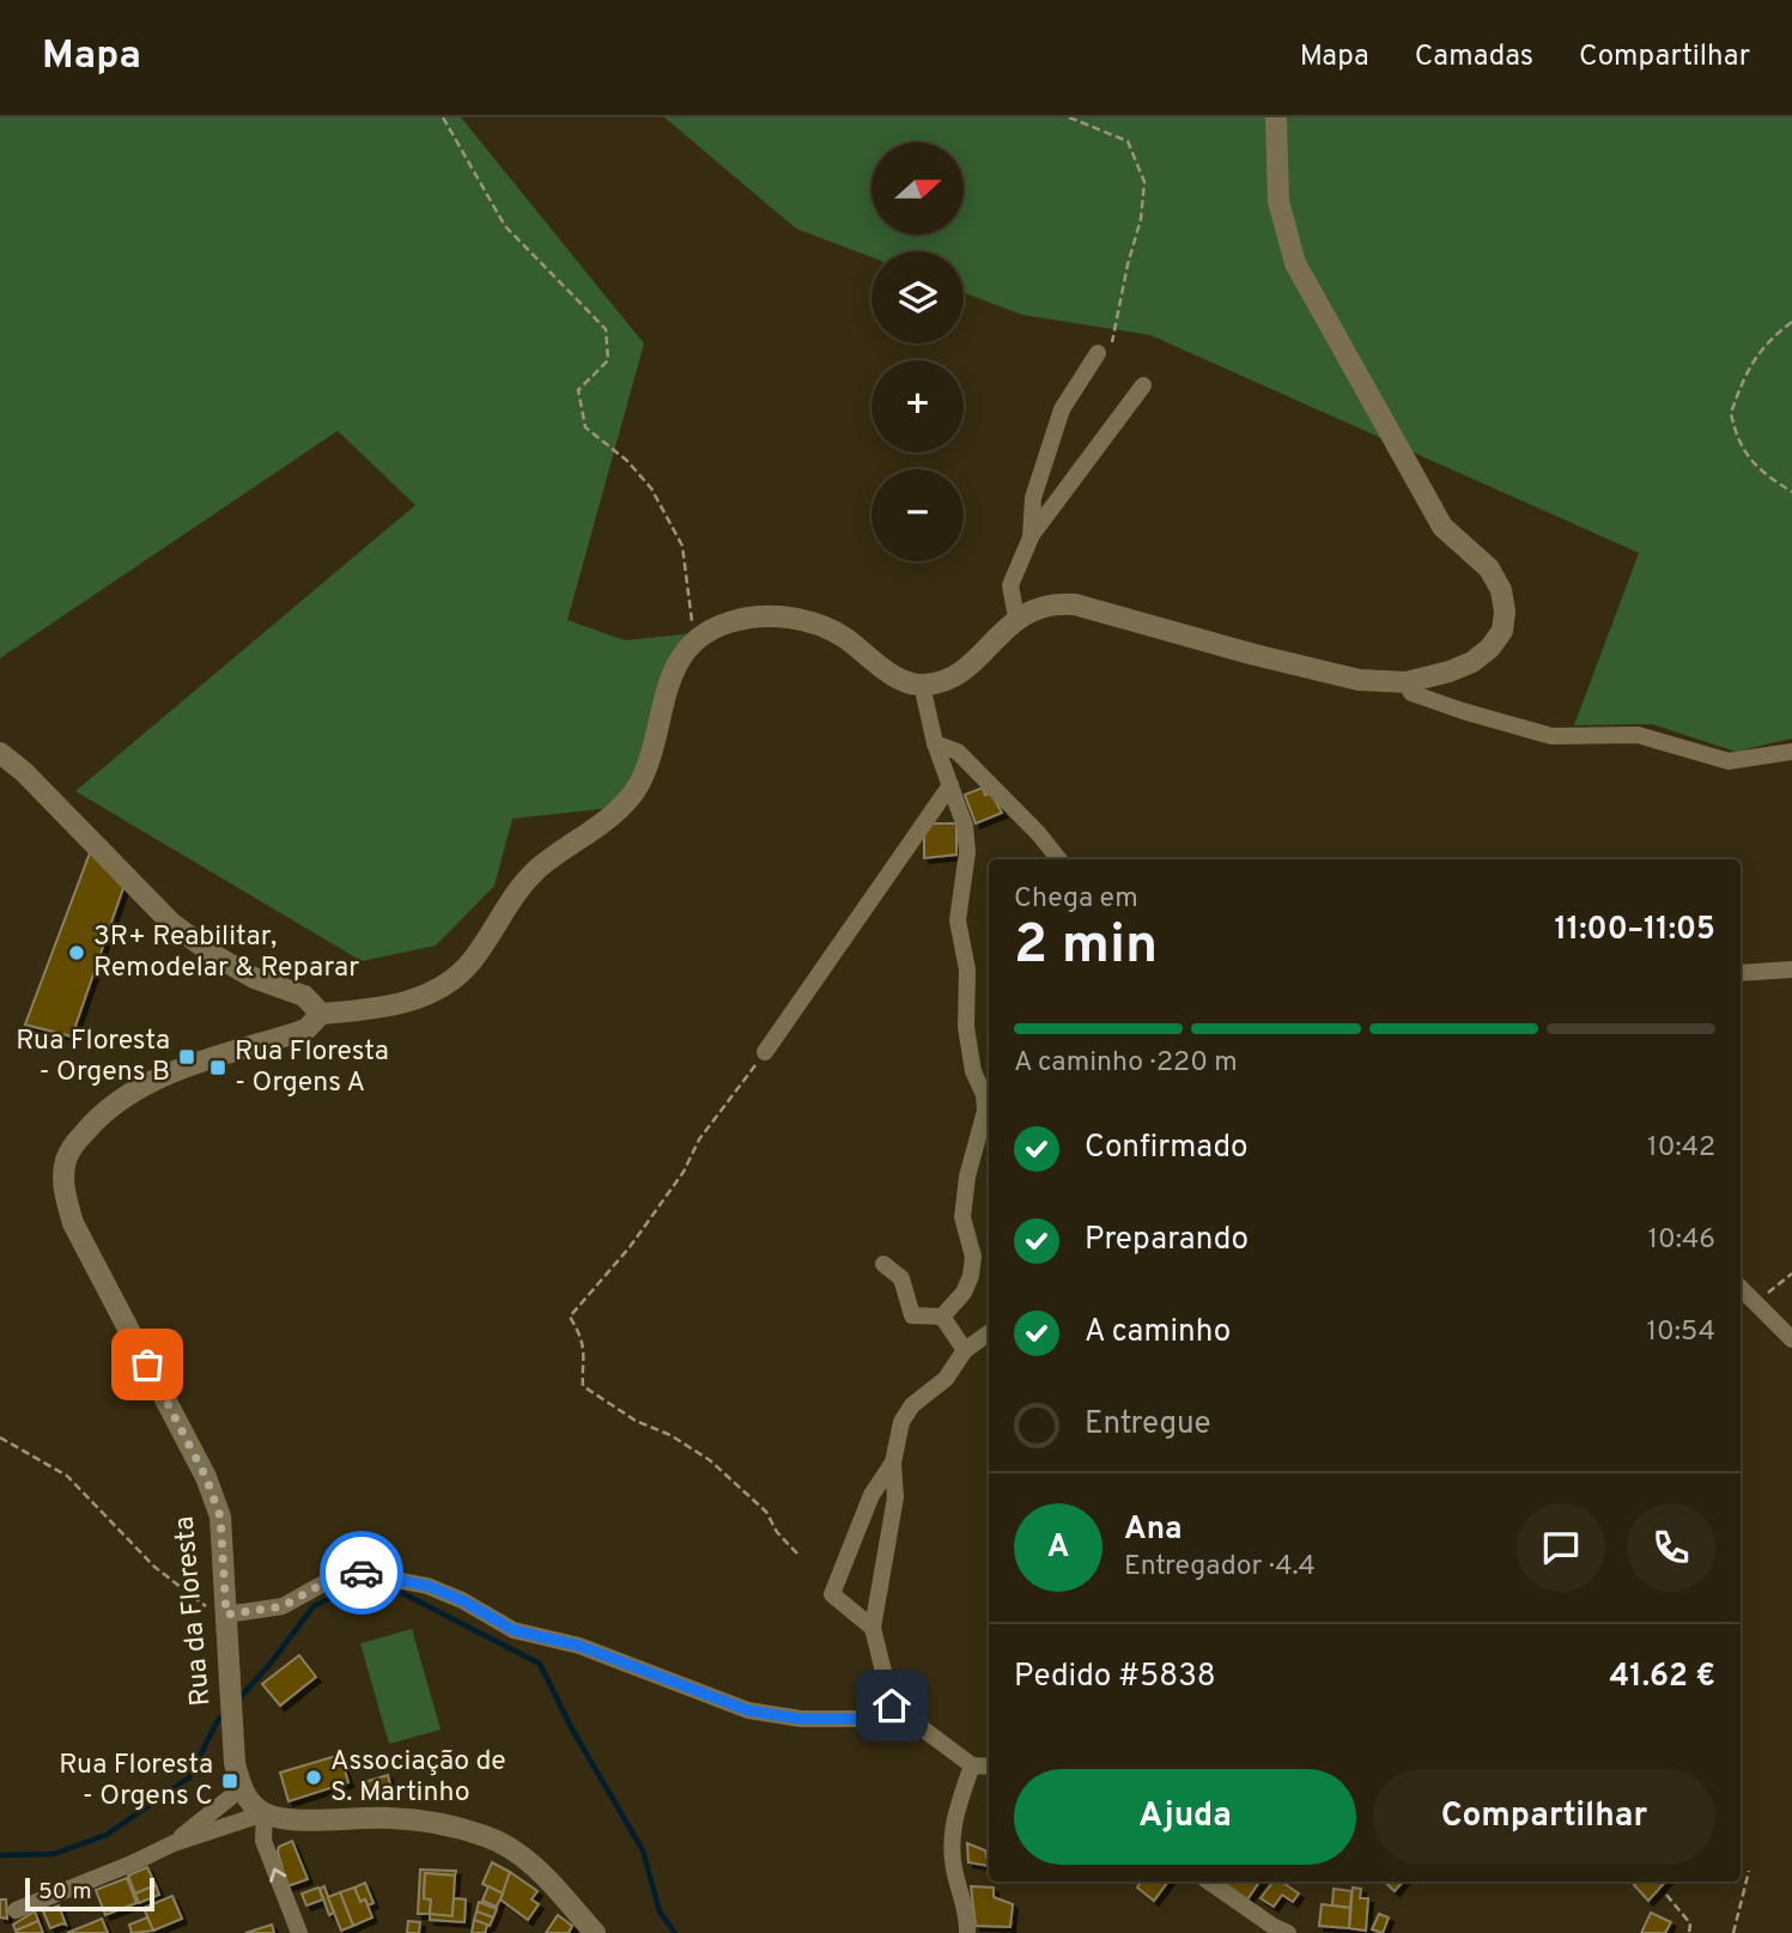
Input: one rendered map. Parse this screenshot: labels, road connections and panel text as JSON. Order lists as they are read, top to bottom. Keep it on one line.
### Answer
{"streets":{"street":["Rua da Floresta"]},"places":{"other":["3R+ Reabilitar, Remodelar & Reparar","Associação de S. Martinho"],"transit":["Rua Floresta - Orgens B","Rua Floresta - Orgens A","Rua Floresta - Orgens C"]},"scale_bar":"50 m","north":"right","page":{"header":"Mapa","nav":["Mapa","Camadas","Compartilhar"],"map_buttons":["+","−"],"heading":["2 min","Chega em","11:00–11:05"],"panel":["Ana","Entregador · 4.4","Pedido #5838","41.62 €"],"bar":"A caminho · 220 m","list":[["Confirmado","10:42"],["Preparando","10:46"],["A caminho","10:54"],"Entregue"],"round":"A","buttons":["Ajuda","Compartilhar"],"scale":"50 m"}}
